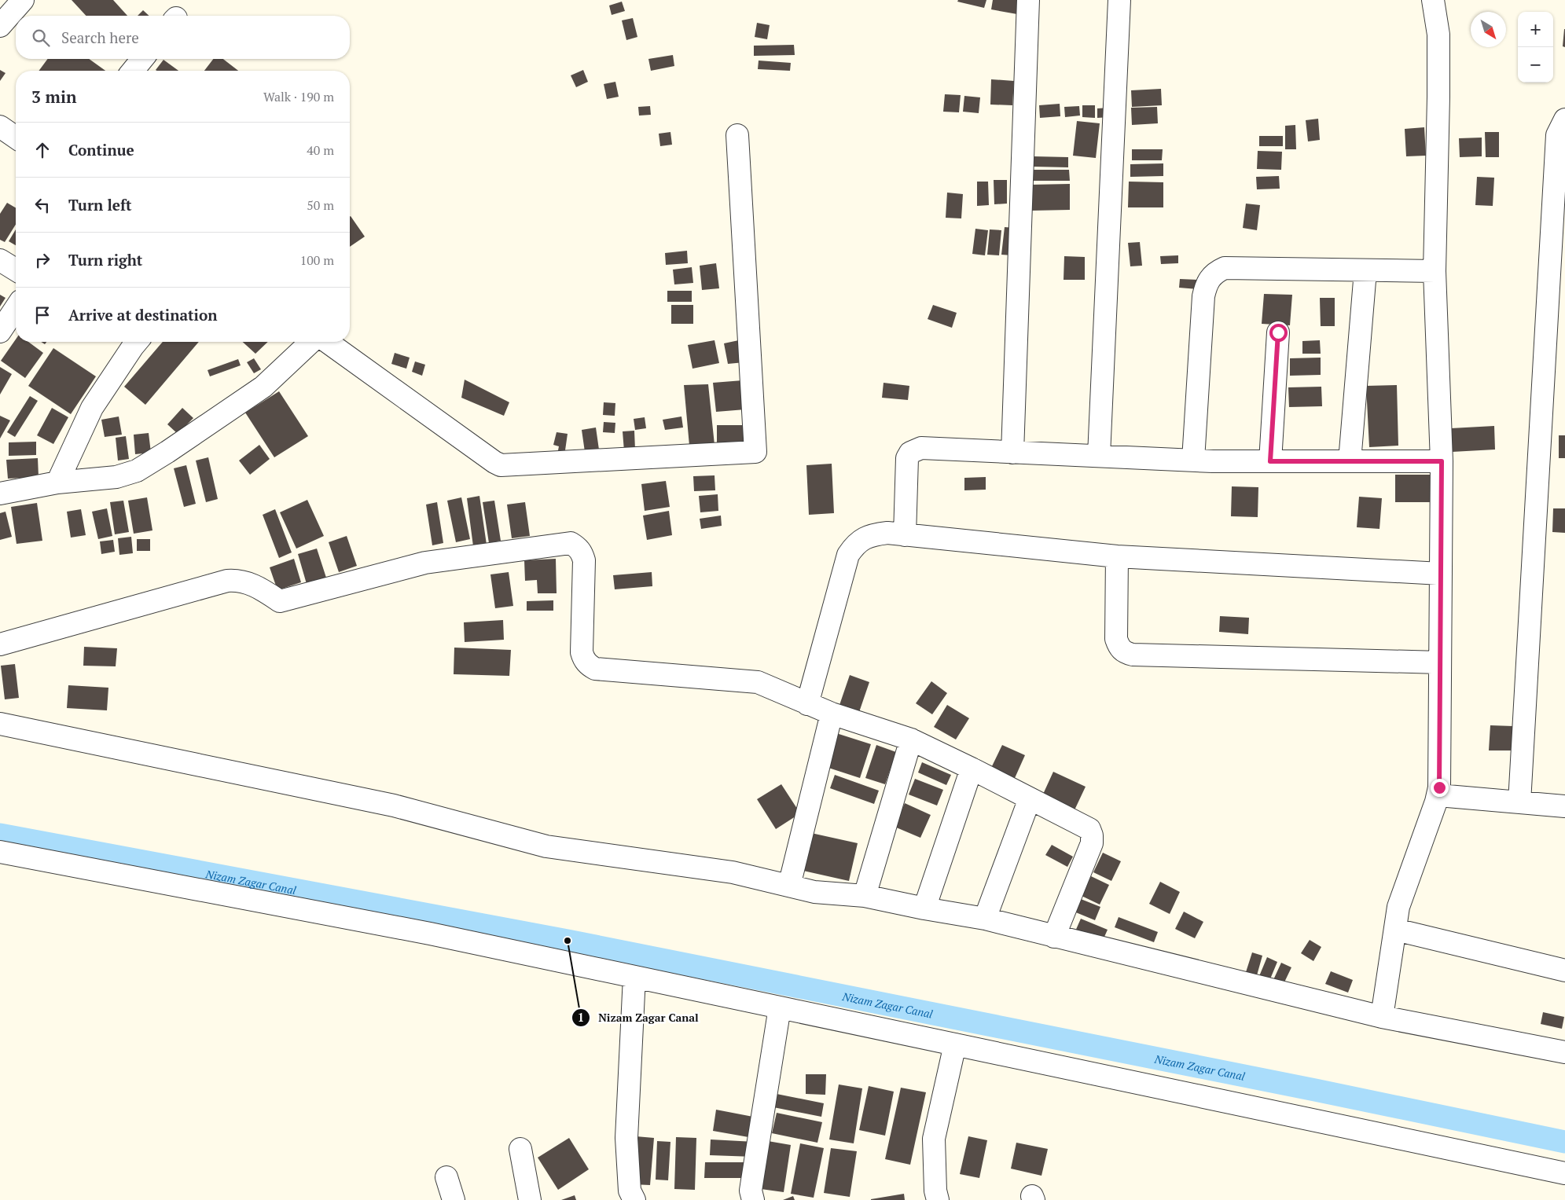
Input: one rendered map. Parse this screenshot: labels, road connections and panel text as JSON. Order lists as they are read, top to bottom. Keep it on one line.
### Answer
{"water":["Nizam Zagar Canal"],"places":["Nizam Zagar Canal"],"north":"bottom right","page":{"map_buttons":["+","−"],"search":"Search here","heading":["3 min","Walk · 190 m"],"list":[["Continue","40 m"],["Turn left","50 m"],["Turn right","100 m"],"Arrive at destination"]}}
